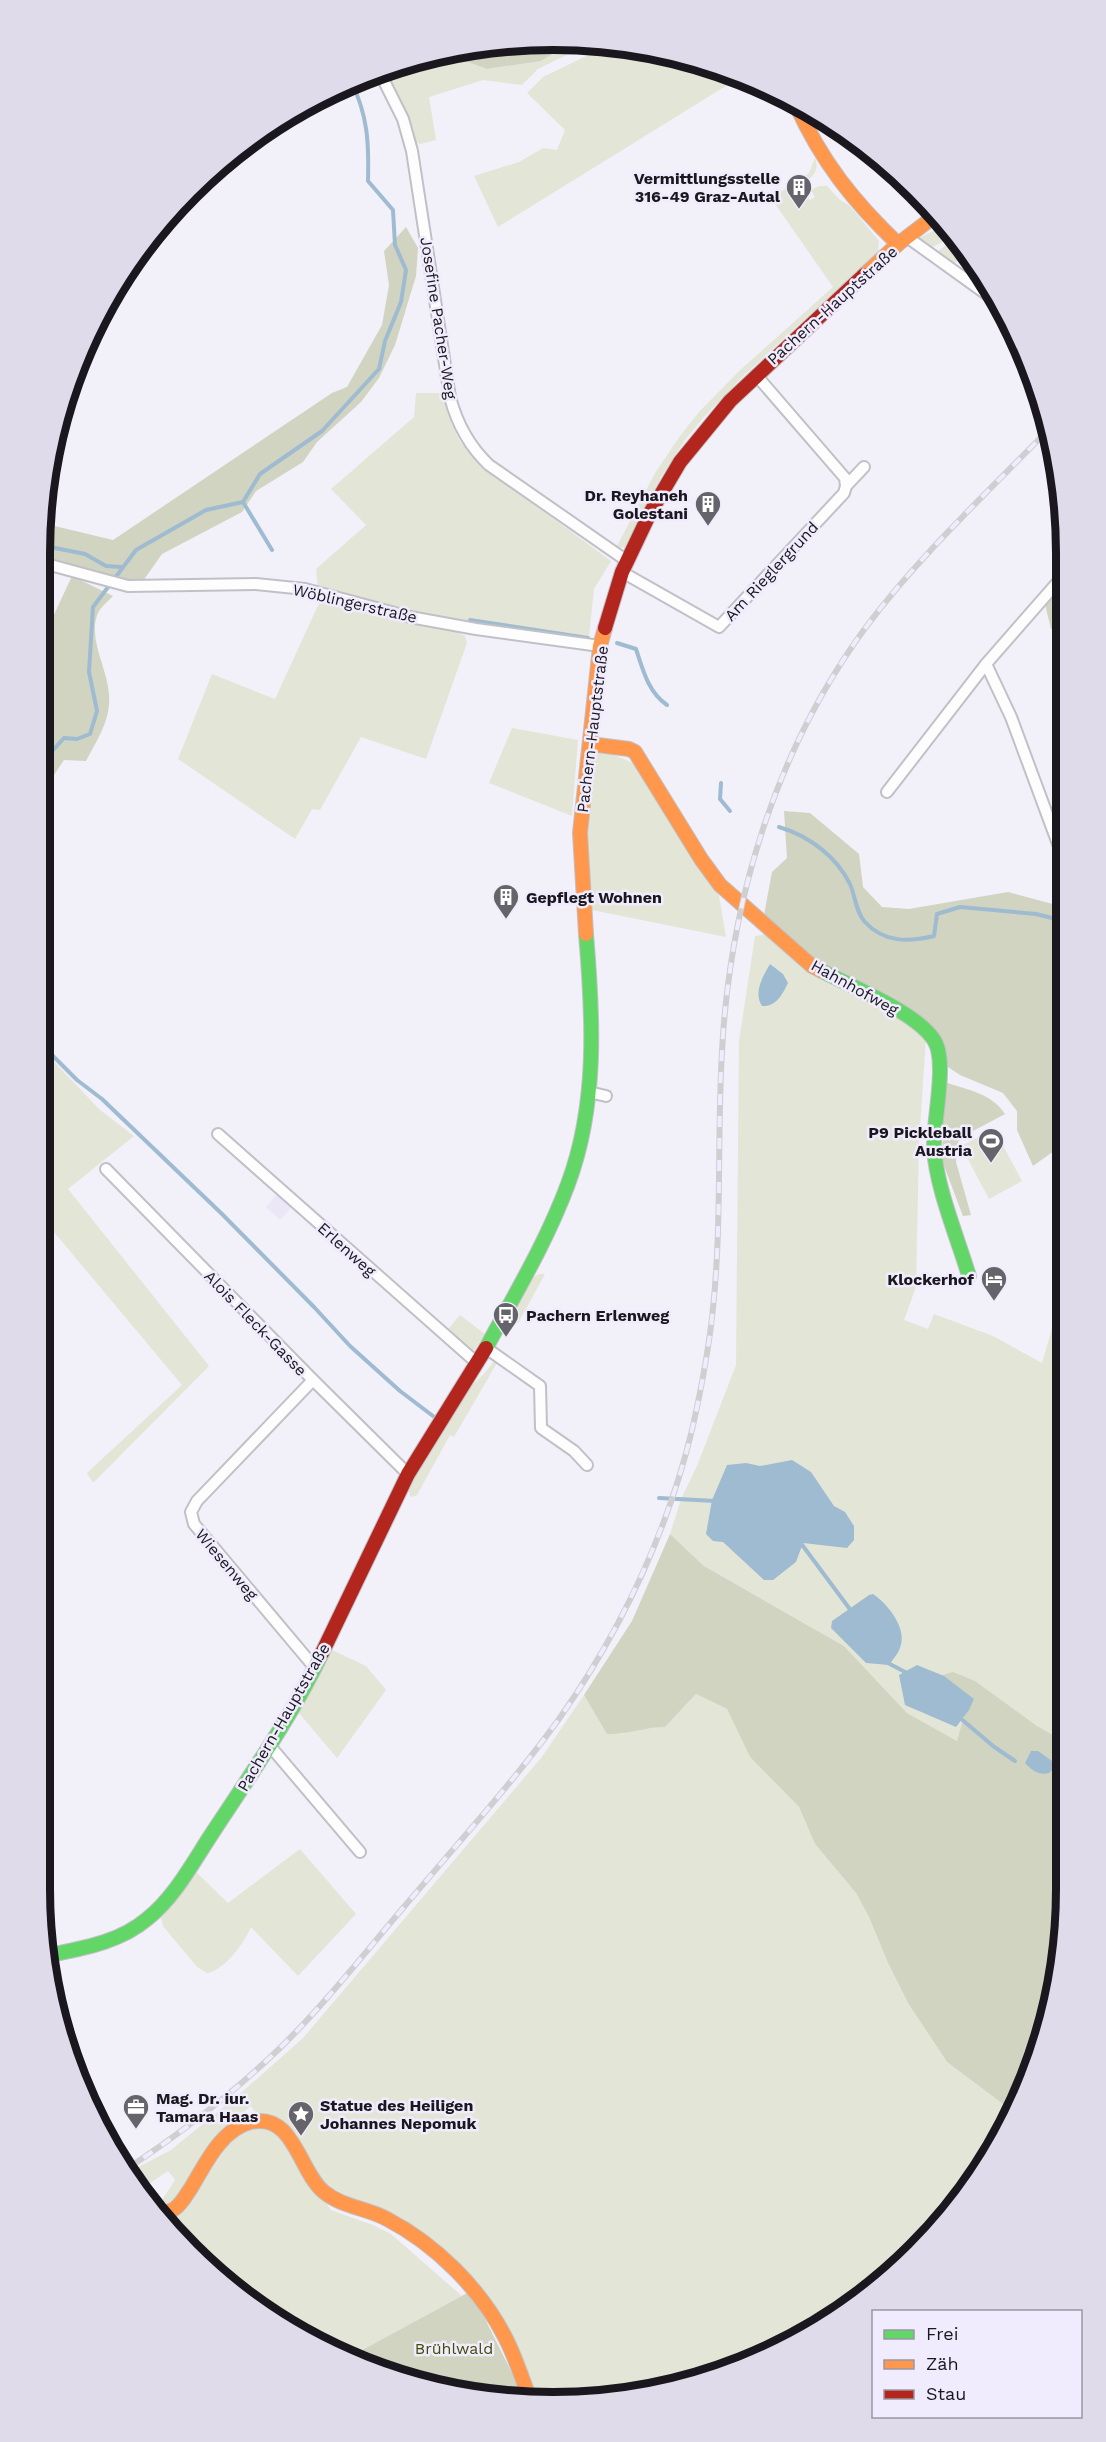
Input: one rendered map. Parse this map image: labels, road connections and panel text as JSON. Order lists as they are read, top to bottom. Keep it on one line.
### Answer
{"streets":{"main road":["Pachern-Hauptstraße","Hahnhofweg"],"street":["Josefine Pacher-Weg","Am Rieglergrund","Wöblingerstraße","Erlenweg","Alois Fleck-Gasse","Wiesenweg"]},"crossings":[["Pachern-Hauptstraße","Josefine Pacher-Weg"],["Pachern-Hauptstraße","Am Rieglergrund"],["Pachern-Hauptstraße","Wöblingerstraße"],["Pachern-Hauptstraße","Hahnhofweg"],["Pachern-Hauptstraße","Erlenweg"],["Pachern-Hauptstraße","Alois Fleck-Gasse"],["Pachern-Hauptstraße","Wiesenweg"],["Josefine Pacher-Weg","Am Rieglergrund"],["Alois Fleck-Gasse","Wiesenweg"]],"parks":["Brühlwald"],"places":{"building":["Vermittlungsstelle 316-49 Graz-Autal","Dr. Reyhaneh Golestani","Gepflegt Wohnen"],"sports":["P9 Pickleball Austria"],"hotel":["Klockerhof"],"bus stop":["Pachern Erlenweg"],"office":["Mag. Dr. iur. Tamara Haas"],"place":["Statue des Heiligen Johannes Nepomuk"]},"legend":["Frei","Zäh","Stau"]}
